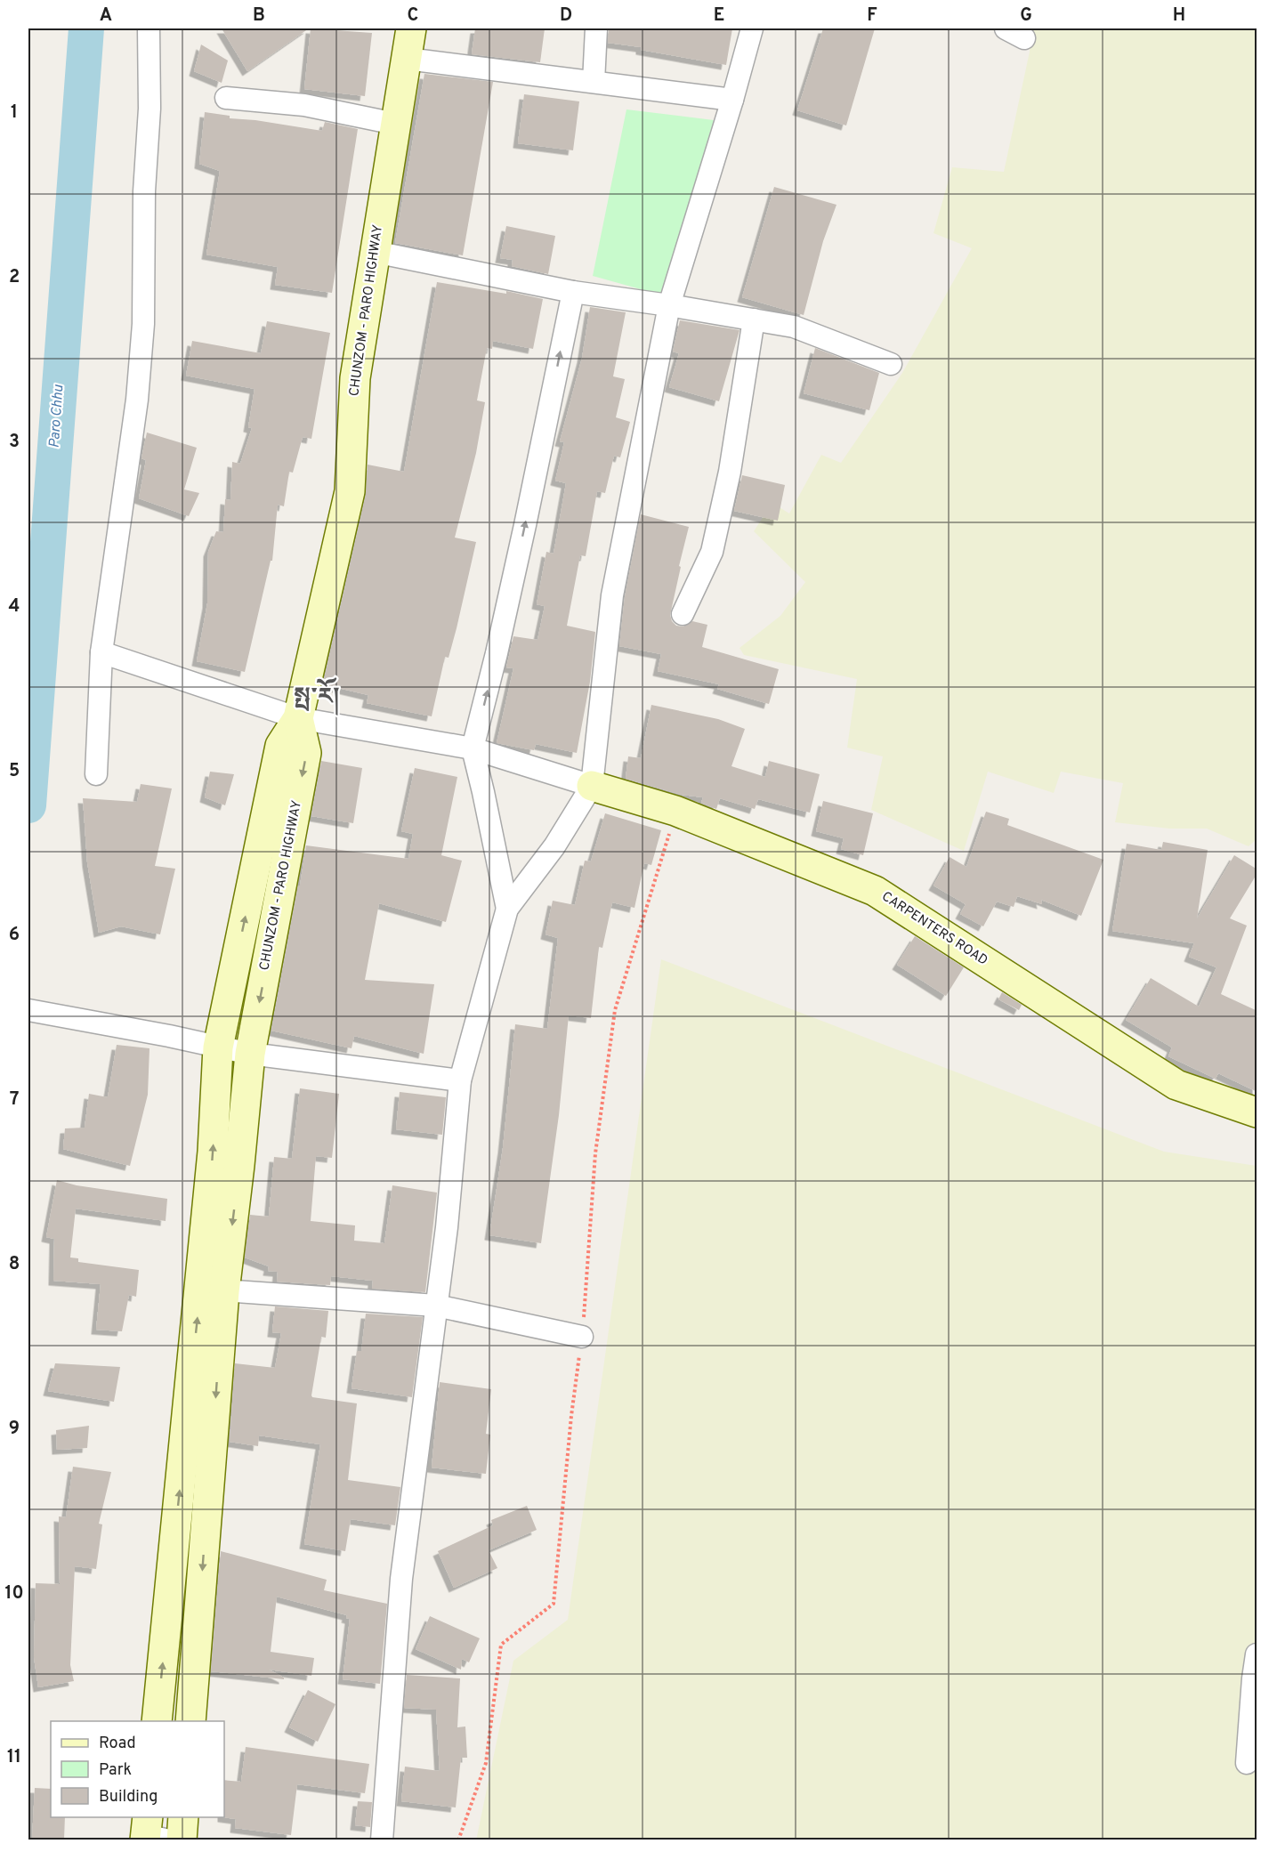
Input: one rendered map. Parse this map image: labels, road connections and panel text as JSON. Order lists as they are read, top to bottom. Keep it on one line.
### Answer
{"streets":{"street":["CHUNZOM - PARO HIGHWAY","CARPENTERS ROAD"]},"districts":["སྤ་རོ།"],"water":["Paro Chhu"],"legend":["Road","Park","Building"],"grid":{"columns":["A","B","C","D","E","F","G","H"],"rows":["1","2","3","4","5","6","7","8","9","10","11"]}}
